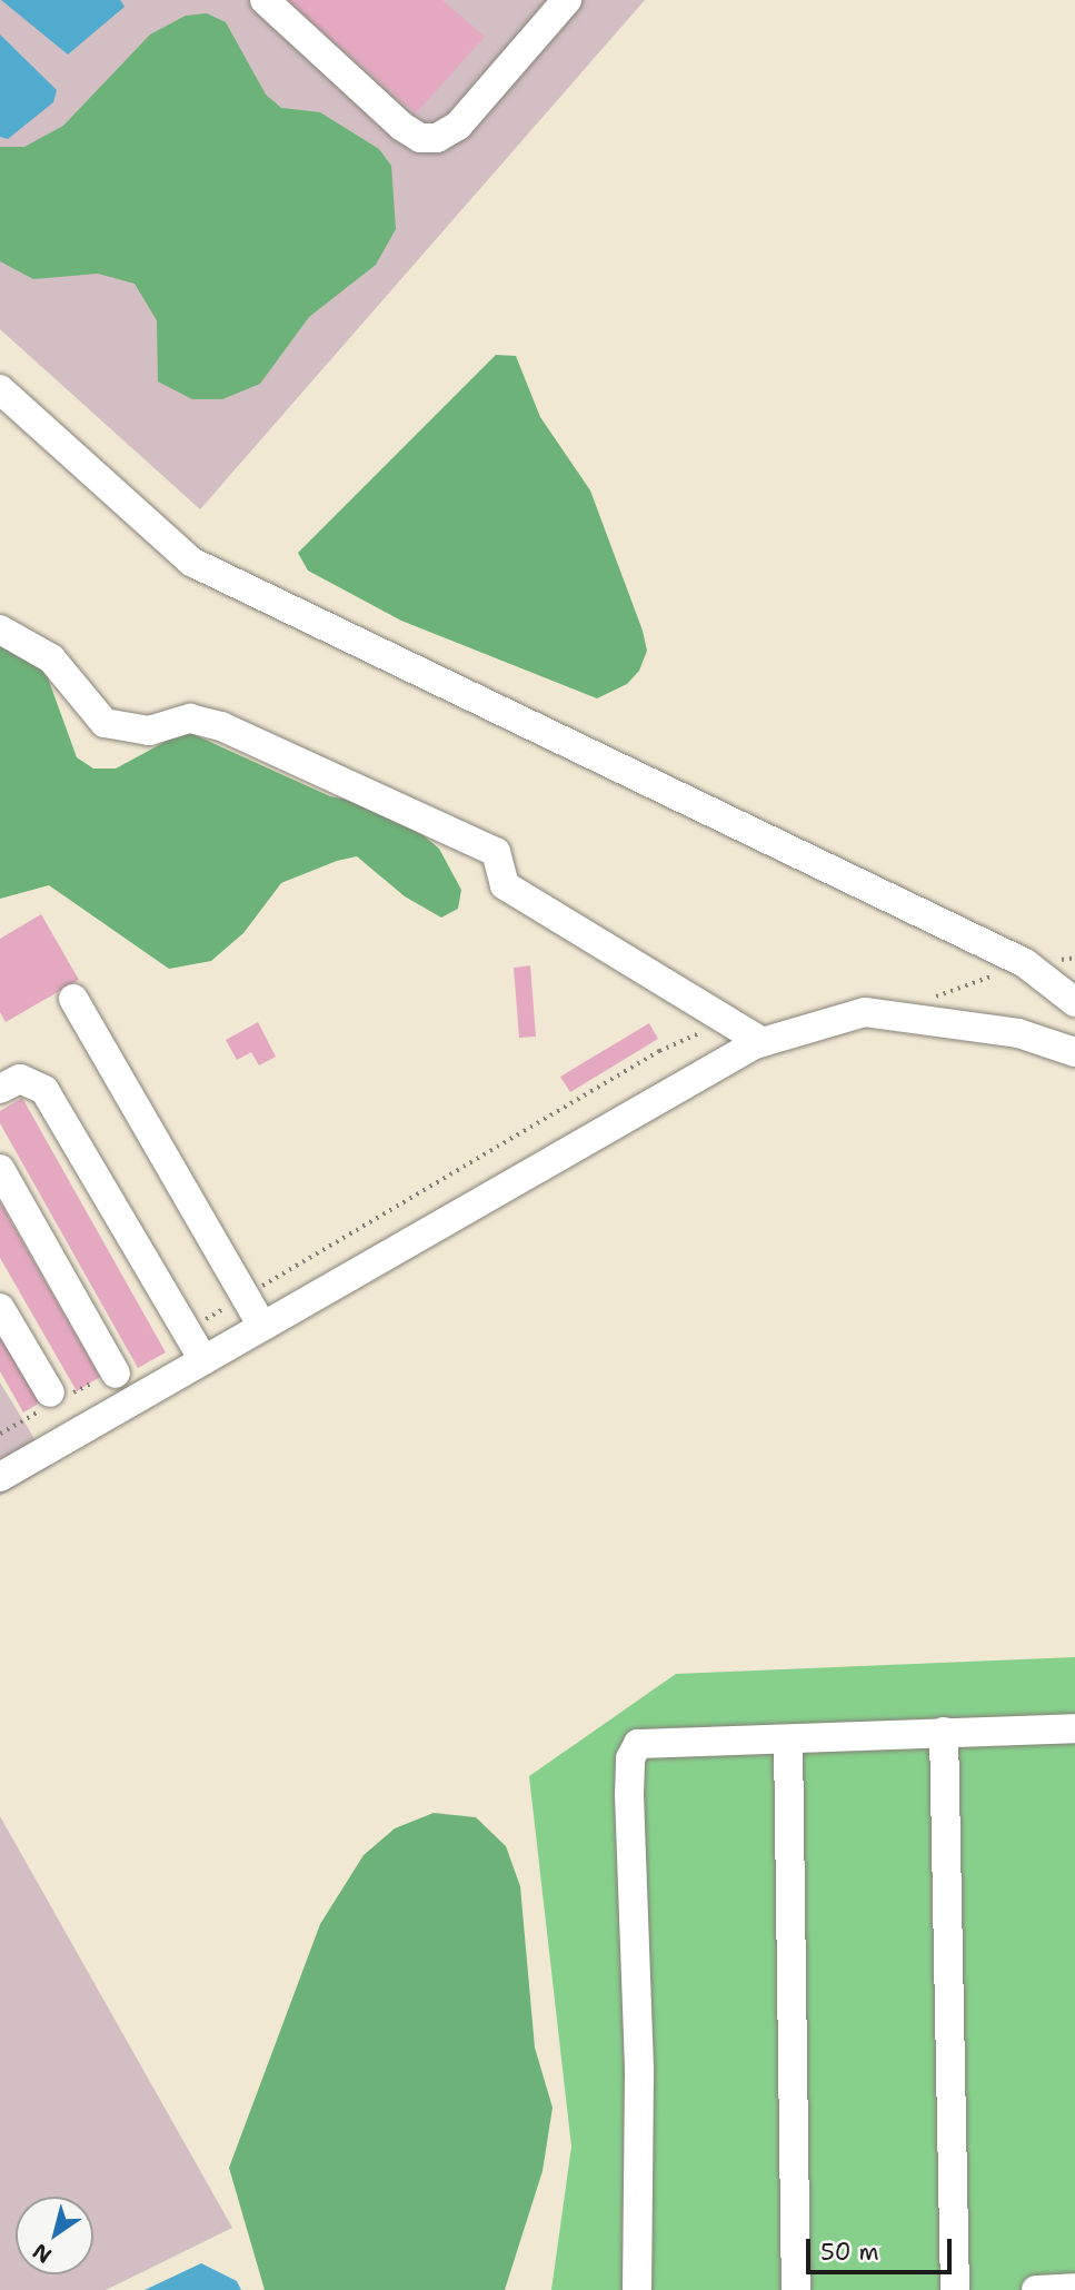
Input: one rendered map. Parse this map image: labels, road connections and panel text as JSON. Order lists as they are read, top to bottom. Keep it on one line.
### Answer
{"scale_bar":"50 m","north":"bottom left"}
